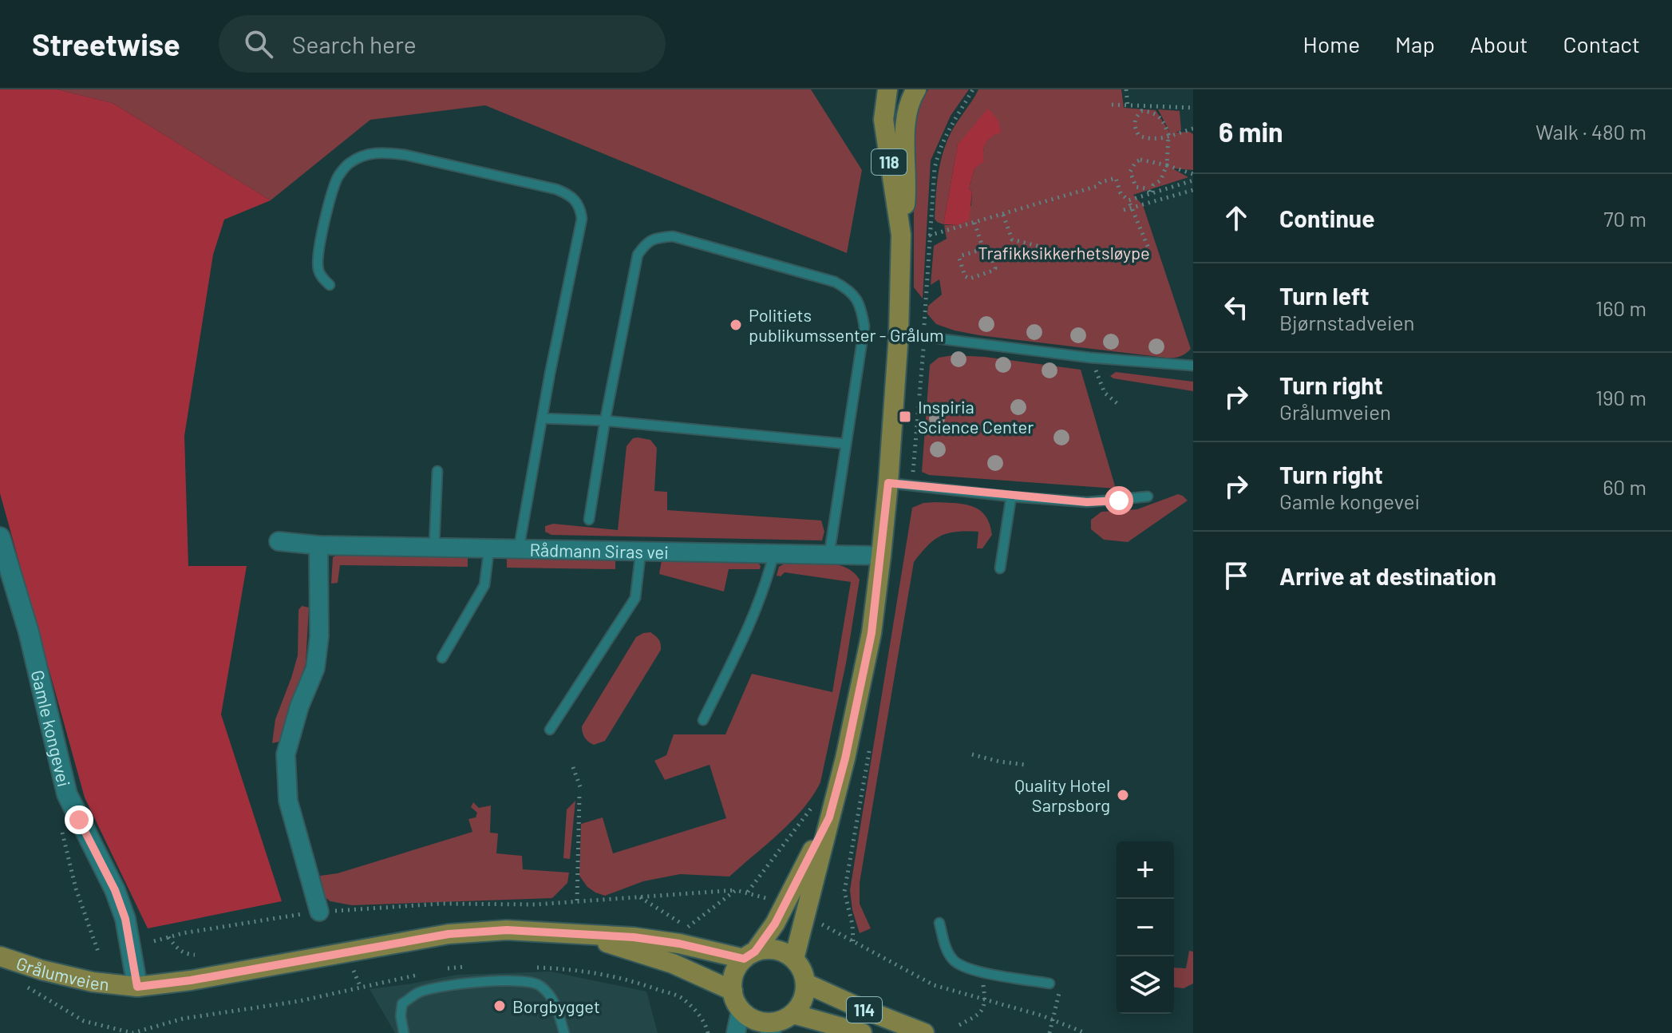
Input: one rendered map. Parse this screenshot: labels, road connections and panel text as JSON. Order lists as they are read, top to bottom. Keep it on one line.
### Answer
{"streets":{"main road":["118","Gamle kongevei","Grålumveien","114"],"street":["Rådmann Siras vei"]},"crossings":[["118","Rådmann Siras vei"],["118","Grålumveien"],["118","114"],["Gamle kongevei","Grålumveien"],["Grålumveien","114"]],"parks":["Trafikksikkerhetsløype"],"places":{"other":["Politiets publikumssenter - Grålum","Quality Hotel Sarpsborg","Borgbygget"],"transit":["Inspiria Science Center"]},"page":{"header":"Streetwise","search":"Search here","nav":["Home","Map","About","Contact"],"heading":["6 min","Walk · 480 m"],"list":[["Continue","70 m"],["Turn left","Bjørnstadveien","160 m"],["Turn right","Grålumveien","190 m"],["Turn right","Gamle kongevei","60 m"],"Arrive at destination"],"map_buttons":["+","−"]}}
